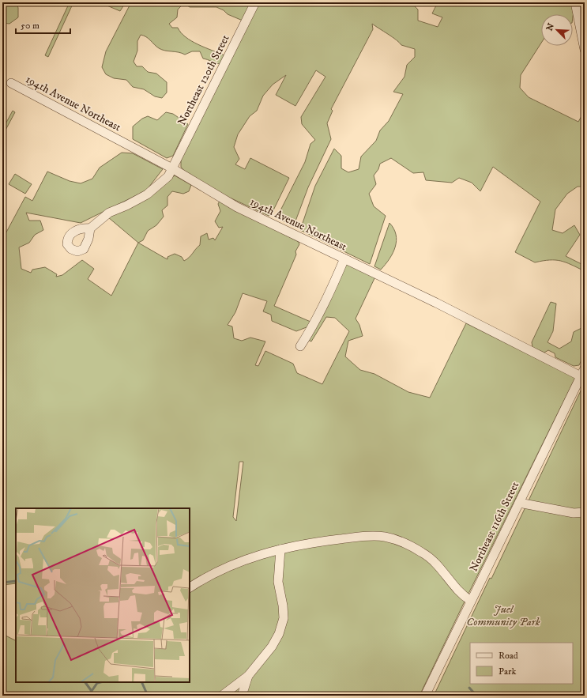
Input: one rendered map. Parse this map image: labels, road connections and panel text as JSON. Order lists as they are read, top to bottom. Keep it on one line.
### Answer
{"streets":{"street":["Northeast 120th Street","194th Avenue Northeast","Northeast 116th Street"]},"crossings":[["Northeast 120th Street","194th Avenue Northeast"],["194th Avenue Northeast","Northeast 116th Street"]],"parks":["Juel Community Park"],"legend":["Road","Park"],"scale_bar":"50 m","north":"top left"}
